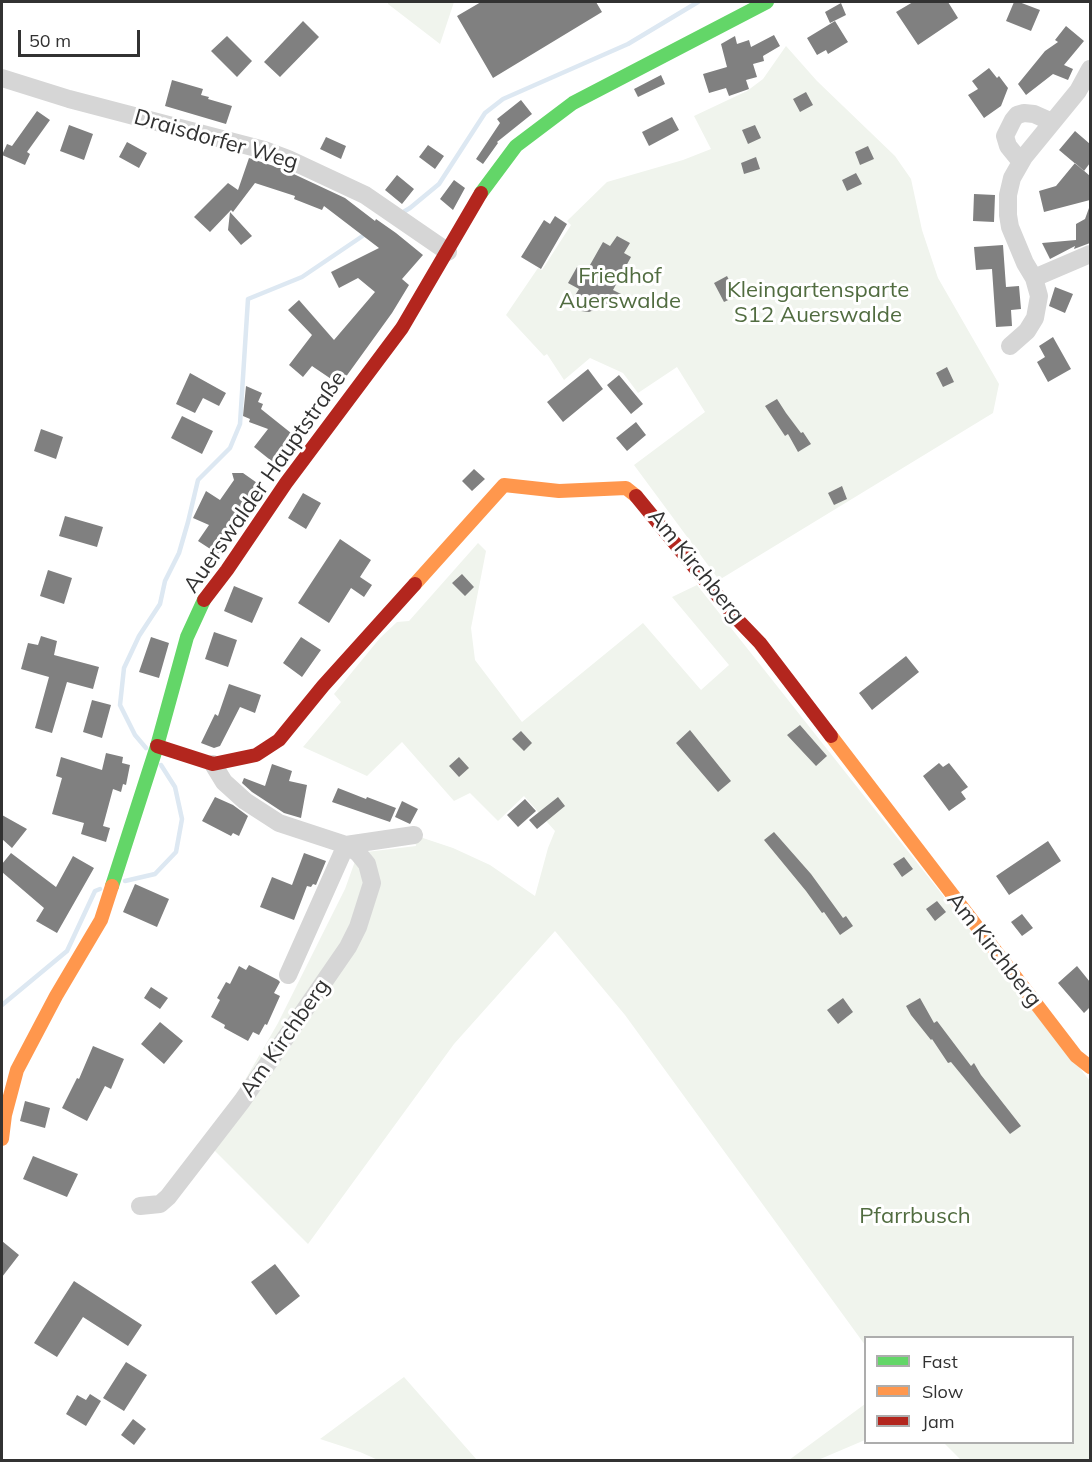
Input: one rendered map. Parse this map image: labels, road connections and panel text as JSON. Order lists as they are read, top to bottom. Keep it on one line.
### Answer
{"streets":{"main road":["Auerswalder Hauptstraße","Am Kirchberg"],"street":["Draisdorfer Weg"]},"crossings":[["Draisdorfer Weg","Auerswalder Hauptstraße"],["Auerswalder Hauptstraße","Am Kirchberg"]],"parks":["Friedhof Auerswalde","Kleingartensparte S12 Auerswalde","Pfarrbusch"],"legend":["Fast","Slow","Jam"],"scale_bar":"50 m"}
